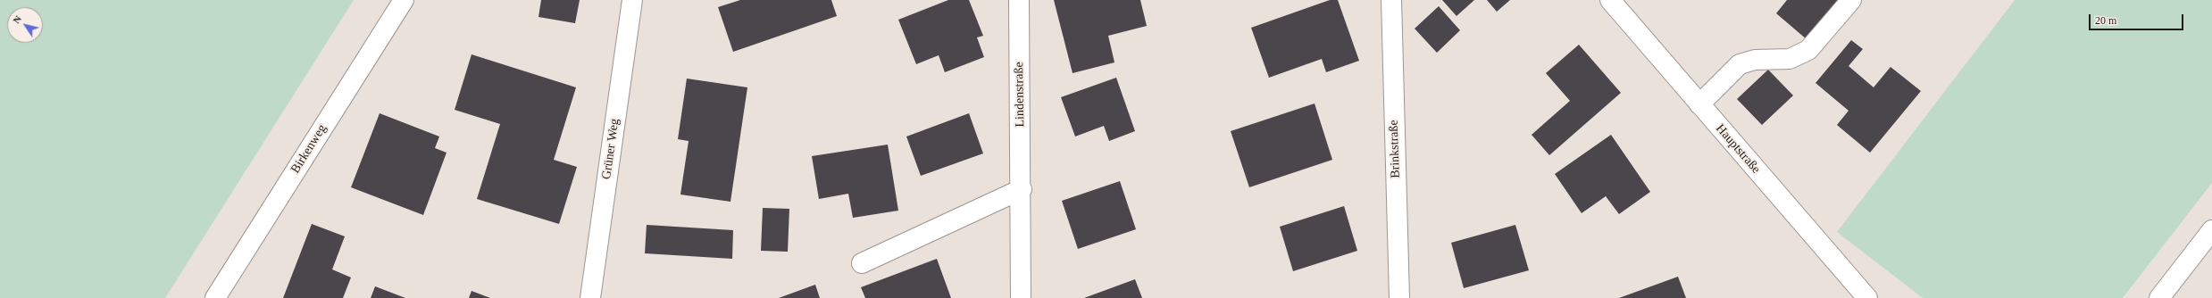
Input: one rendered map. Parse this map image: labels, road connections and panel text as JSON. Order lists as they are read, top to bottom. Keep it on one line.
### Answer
{"streets":{"street":["Lindenstraße","Birkenweg","Grüner Weg","Brinkstraße","Hauptstraße"]},"scale_bar":"20 m","north":"top left"}
